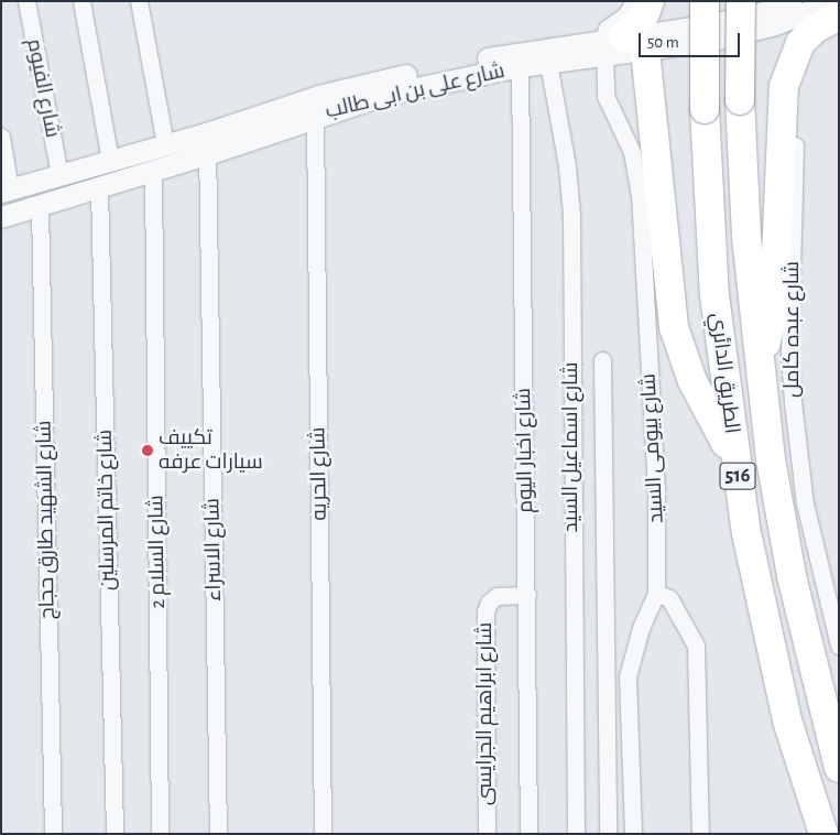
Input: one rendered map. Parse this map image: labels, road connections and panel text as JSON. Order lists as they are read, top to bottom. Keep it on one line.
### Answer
{"streets":{"highway":["الطريق الدائري","516"],"street":["شارع الفيوم","شارع على بن ابى طالب","شارع عبده كامل","شارع اسماعيل السيد","شارع بيومى السيد","شارع اخبار اليوم","شارع الحريه","شارع خاتم المرسلين","شارع الشهيد طارق حجاج","شارع الاسراء","شارع السلام 2","شارع ابراهيم الجرايسى"]},"crossings":[["شارع الفيوم","شارع على بن ابى طالب"],["شارع على بن ابى طالب","الطريق الدائري"],["شارع على بن ابى طالب","شارع اسماعيل السيد"],["شارع على بن ابى طالب","شارع بيومى السيد"],["شارع على بن ابى طالب","شارع اخبار اليوم"],["شارع على بن ابى طالب","شارع الحريه"],["شارع على بن ابى طالب","شارع خاتم المرسلين"],["شارع على بن ابى طالب","شارع الشهيد طارق حجاج"],["شارع على بن ابى طالب","شارع الاسراء"],["شارع على بن ابى طالب","شارع السلام 2"],["شارع اخبار اليوم","شارع ابراهيم الجرايسى"]],"places":["تكييف سيارات عرفه"],"scale_bar":"50 m"}
